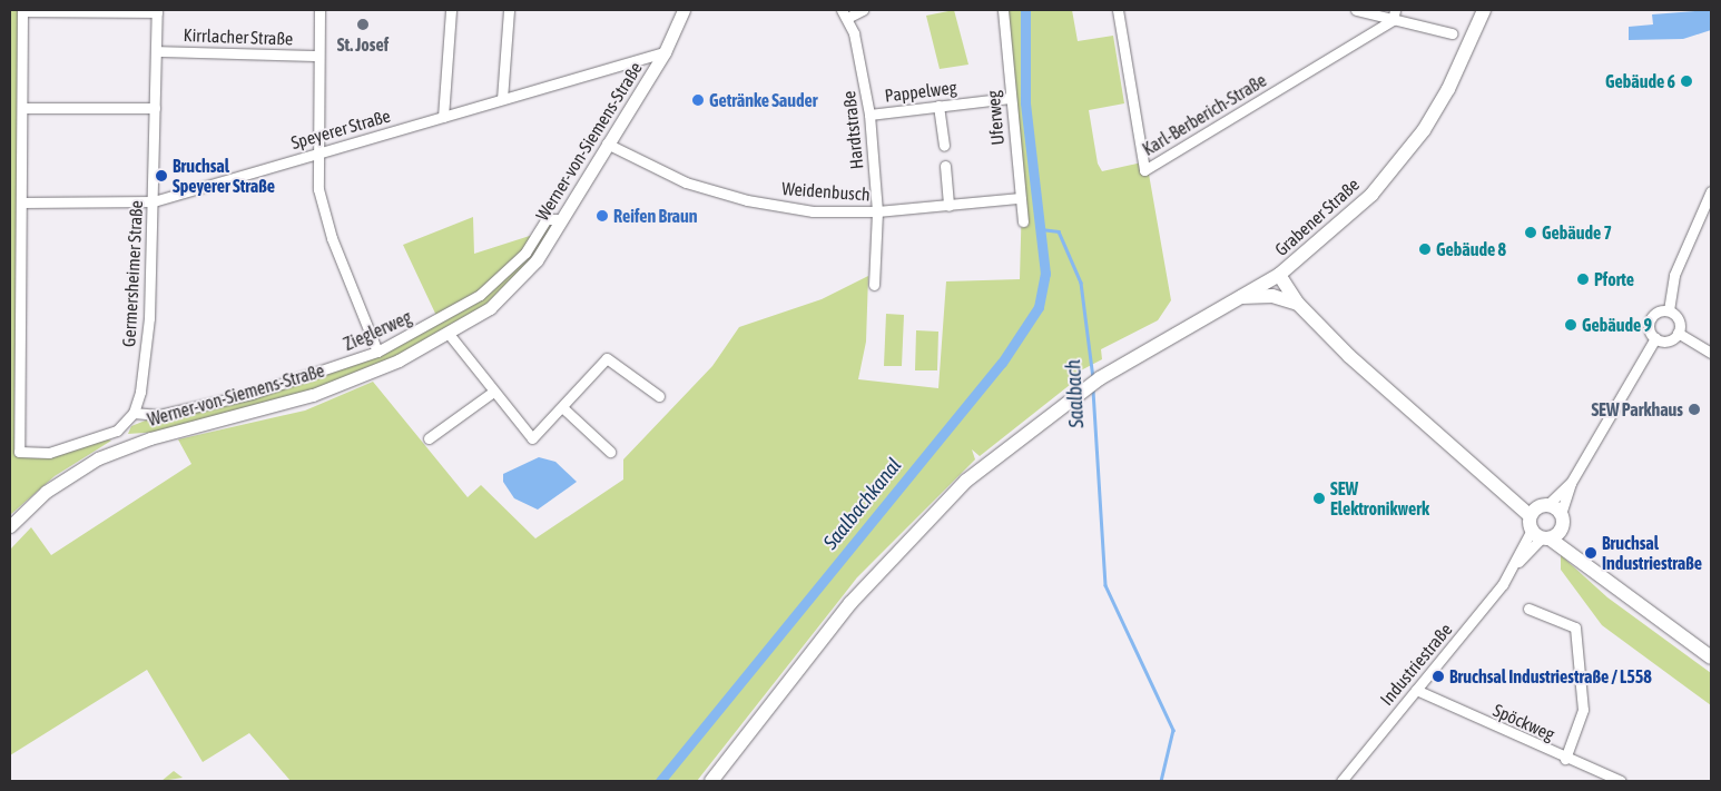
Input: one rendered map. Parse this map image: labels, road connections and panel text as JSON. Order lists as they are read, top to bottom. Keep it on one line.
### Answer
{"streets":{"main road":["Werner-von-Siemens-Straße","Grabener Straße"],"street":["Kirrlacher Straße","Pappelweg","Karl-Berberich-Straße","Uferweg","Speyerer Straße","Hardtstraße","Weidenbusch","Germersheimer Straße","Zieglerweg","Industriestraße","Spöckweg"]},"crossings":[["Kirrlacher Straße","Germersheimer Straße"],["Pappelweg","Uferweg"],["Pappelweg","Hardtstraße"],["Uferweg","Weidenbusch"],["Speyerer Straße","Werner-von-Siemens-Straße"],["Speyerer Straße","Germersheimer Straße"],["Hardtstraße","Weidenbusch"],["Werner-von-Siemens-Straße","Weidenbusch"],["Werner-von-Siemens-Straße","Zieglerweg"],["Germersheimer Straße","Zieglerweg"],["Industriestraße","Spöckweg"]],"water":["Saalbach","Saalbachkanal"],"places":["St. Josef","Gebäude 6","Getränke Sauder","Bruchsal Speyerer Straße","Reifen Braun","Gebäude 7","Gebäude 8","Pforte","Gebäude 9","SEW Parkhaus","SEW Elektronikwerk","Bruchsal Industriestraße","Bruchsal Industriestraße / L558"]}
